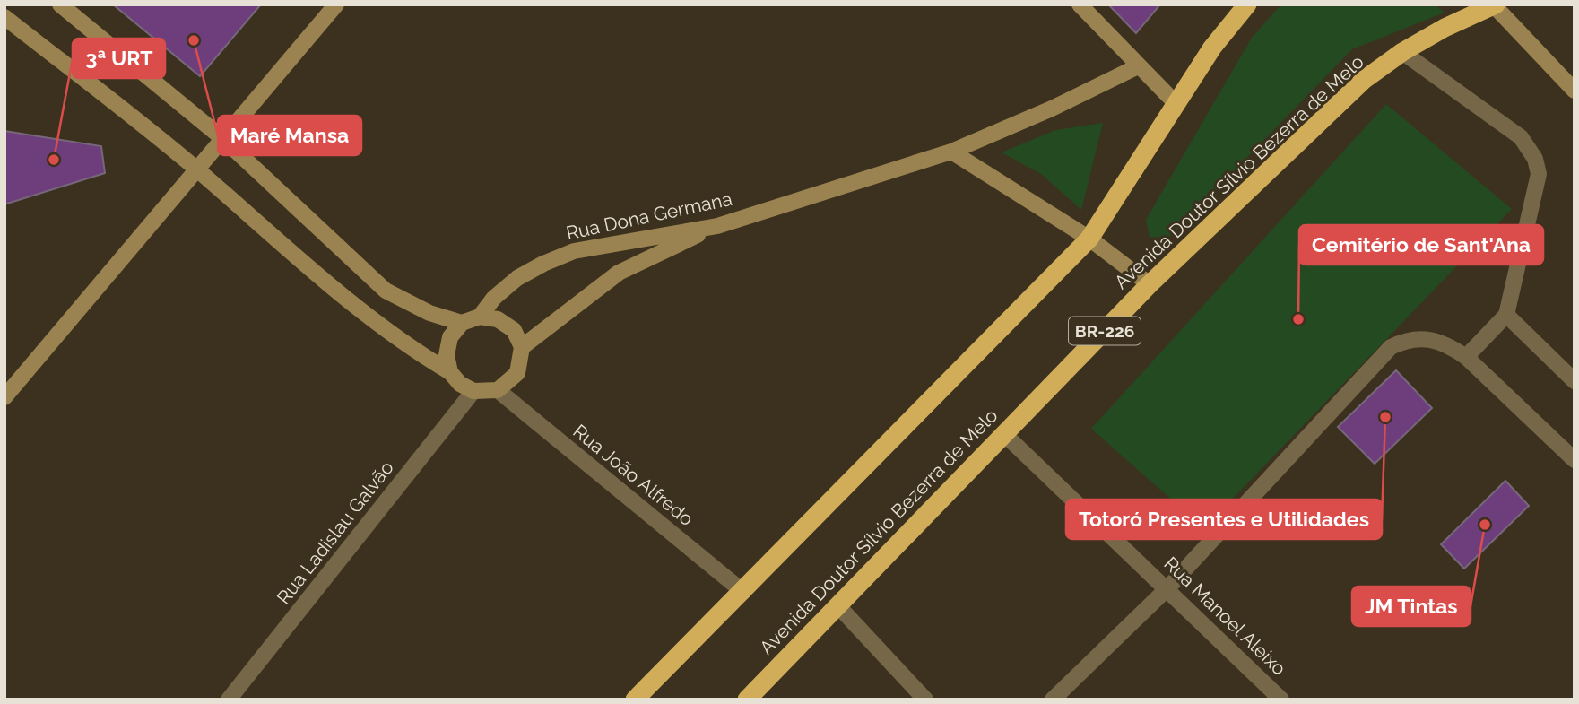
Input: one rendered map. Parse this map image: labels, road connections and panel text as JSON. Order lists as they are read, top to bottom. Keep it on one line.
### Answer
{"streets":{"highway":["Avenida Doutor Sílvio Bezerra de Melo","BR-226"],"main road":["Rua Dona Germana"],"street":["Rua João Alfredo","Rua Ladislau Galvão","Rua Manoel Aleixo"]},"crossings":[["Avenida Doutor Sílvio Bezerra de Melo","Rua Manoel Aleixo"],["Rua Dona Germana","Rua João Alfredo"],["Rua Dona Germana","Rua Ladislau Galvão"],["Rua João Alfredo","Rua Ladislau Galvão"]],"places":["Maré Mansa","3ª URT","Cemitério de Sant'Ana","Totoró Presentes e Utilidades","JM Tintas"]}
